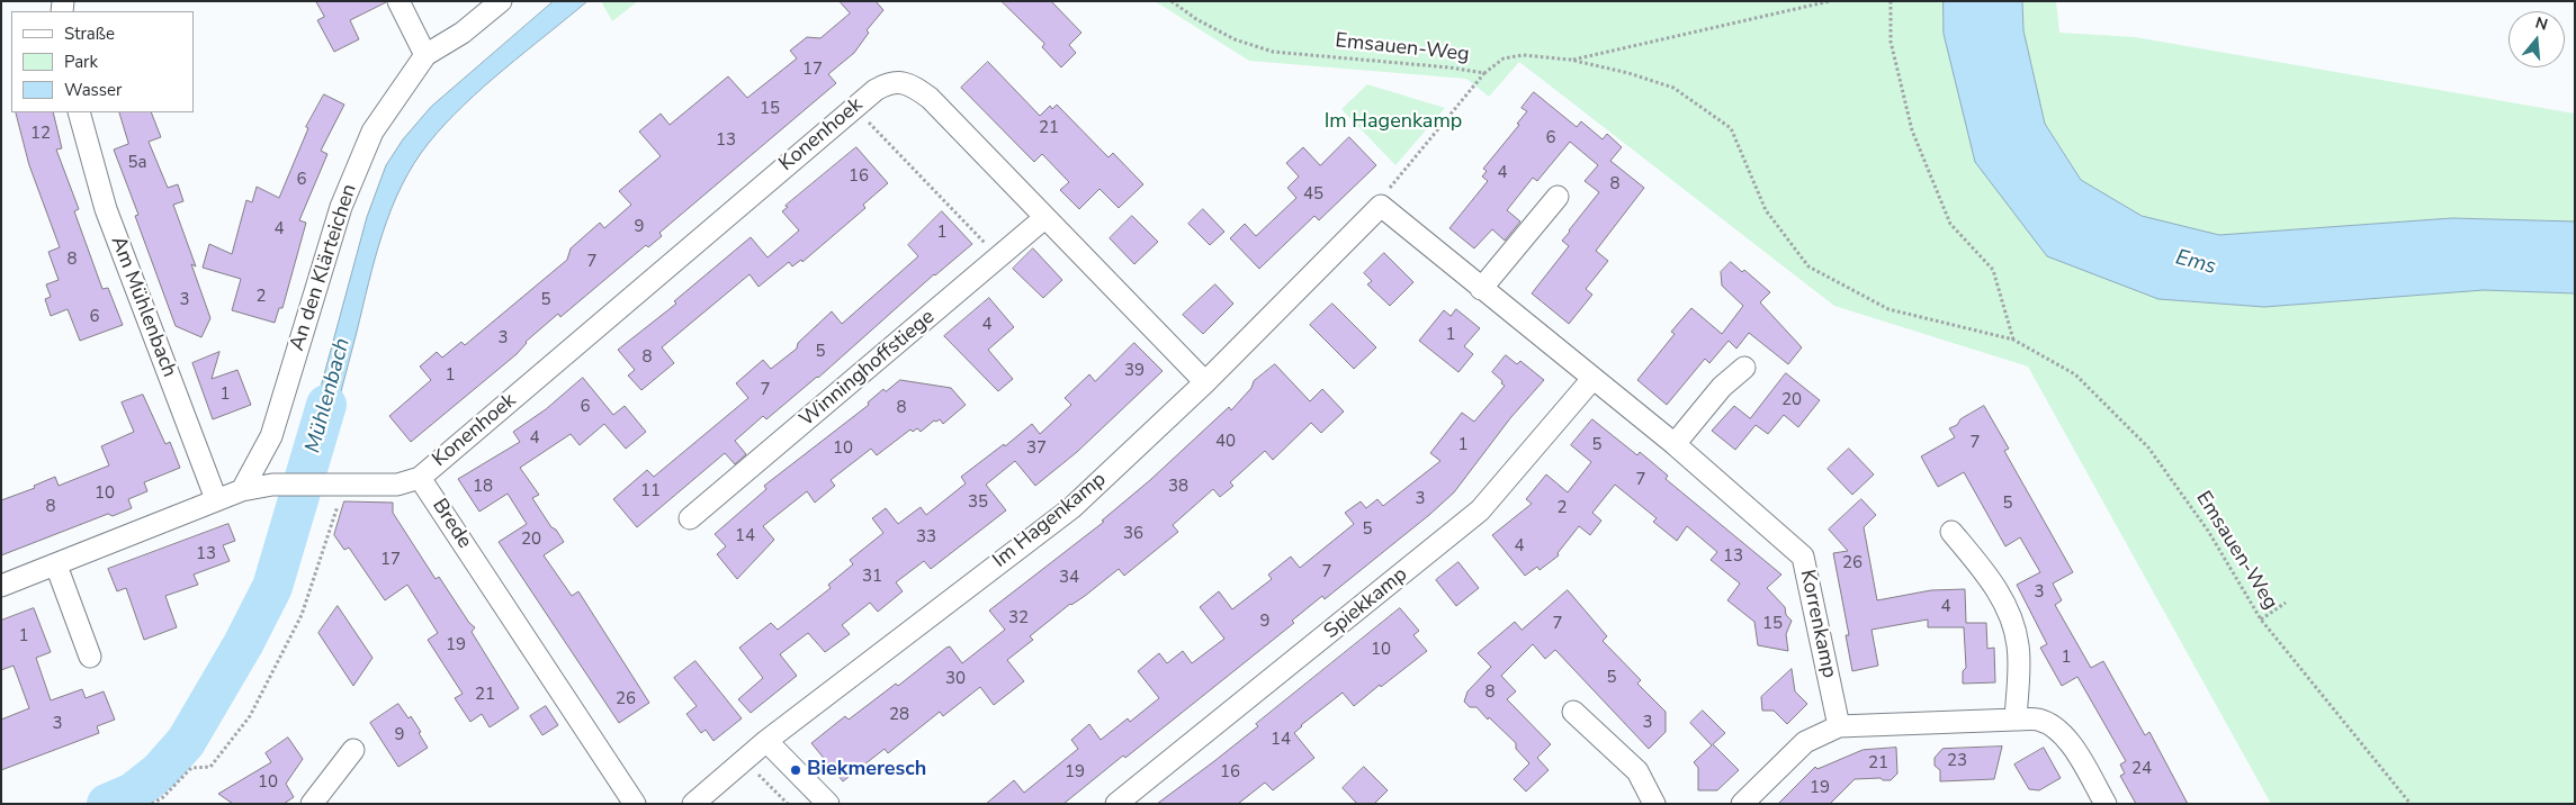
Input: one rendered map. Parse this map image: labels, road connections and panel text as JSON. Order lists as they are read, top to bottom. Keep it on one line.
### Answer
{"streets":{"street":["Konenhoek","An den Klärteichen","Am Mühlenbach","Winninghoffstiege","Im Hagenkamp","Brede","Spiekkamp","Korrenkamp"],"path":["Emsauen-Weg"]},"crossings":[["Konenhoek","Winninghoffstiege"],["Konenhoek","Im Hagenkamp"],["Konenhoek","Brede"],["An den Klärteichen","Brede"],["Am Mühlenbach","Brede"],["Im Hagenkamp","Korrenkamp"],["Spiekkamp","Korrenkamp"]],"water":["Ems","Mühlenbach"],"parks":["Im Hagenkamp"],"places":["Biekmeresch"],"house_numbers":["17","15","21","12","6","13","5a","4","16","6","8","45","9","4","1","8","7","2","3","5","6","4","1","3","5","8","39","1","7","1","20","6","8","4","40","7","1","5","10","37","7","18","38","11","10","3","35","5","8","2","5","36","14","33","20","4","13","13","17","26","7","31","34","3","4","32","9","7","15","1","19","10","1","5","30","8","21","26","28","3","3","9","14","23","21","24","19","16","10","19"],"legend":["Straße","Park","Wasser"],"north":"top"}
